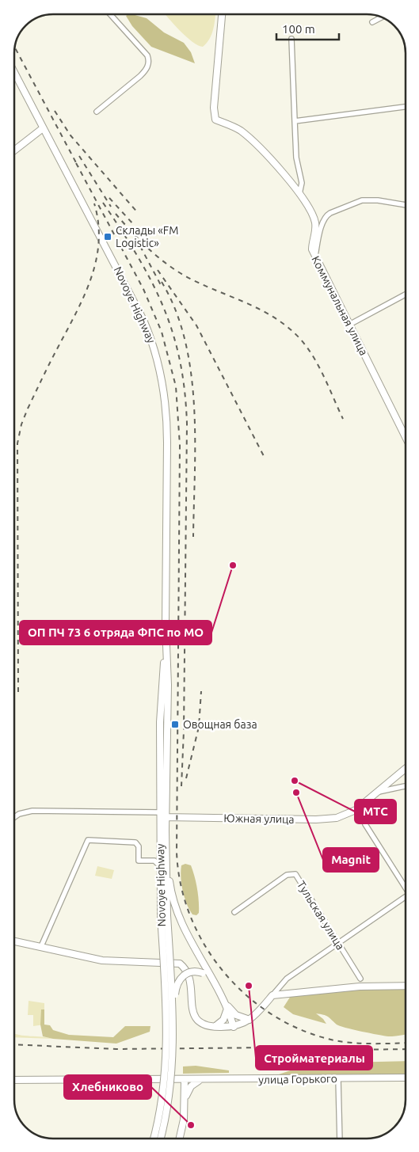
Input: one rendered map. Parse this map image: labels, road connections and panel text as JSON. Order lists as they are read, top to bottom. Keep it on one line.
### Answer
{"streets":{"street":["Novoye Highway","Коммунальная улица","Южная улица","Тульская улица","улица Горького"]},"crossings":[["Novoye Highway","Южная улица"]],"places":{"transit":["Склады «FM Logistic»","Овощная база"],"other":["ОП ПЧ 73 6 отряда ФПС по МО","МТС","Magnit","Стройматериалы","Хлебниково"]},"scale_bar":"100 m"}
